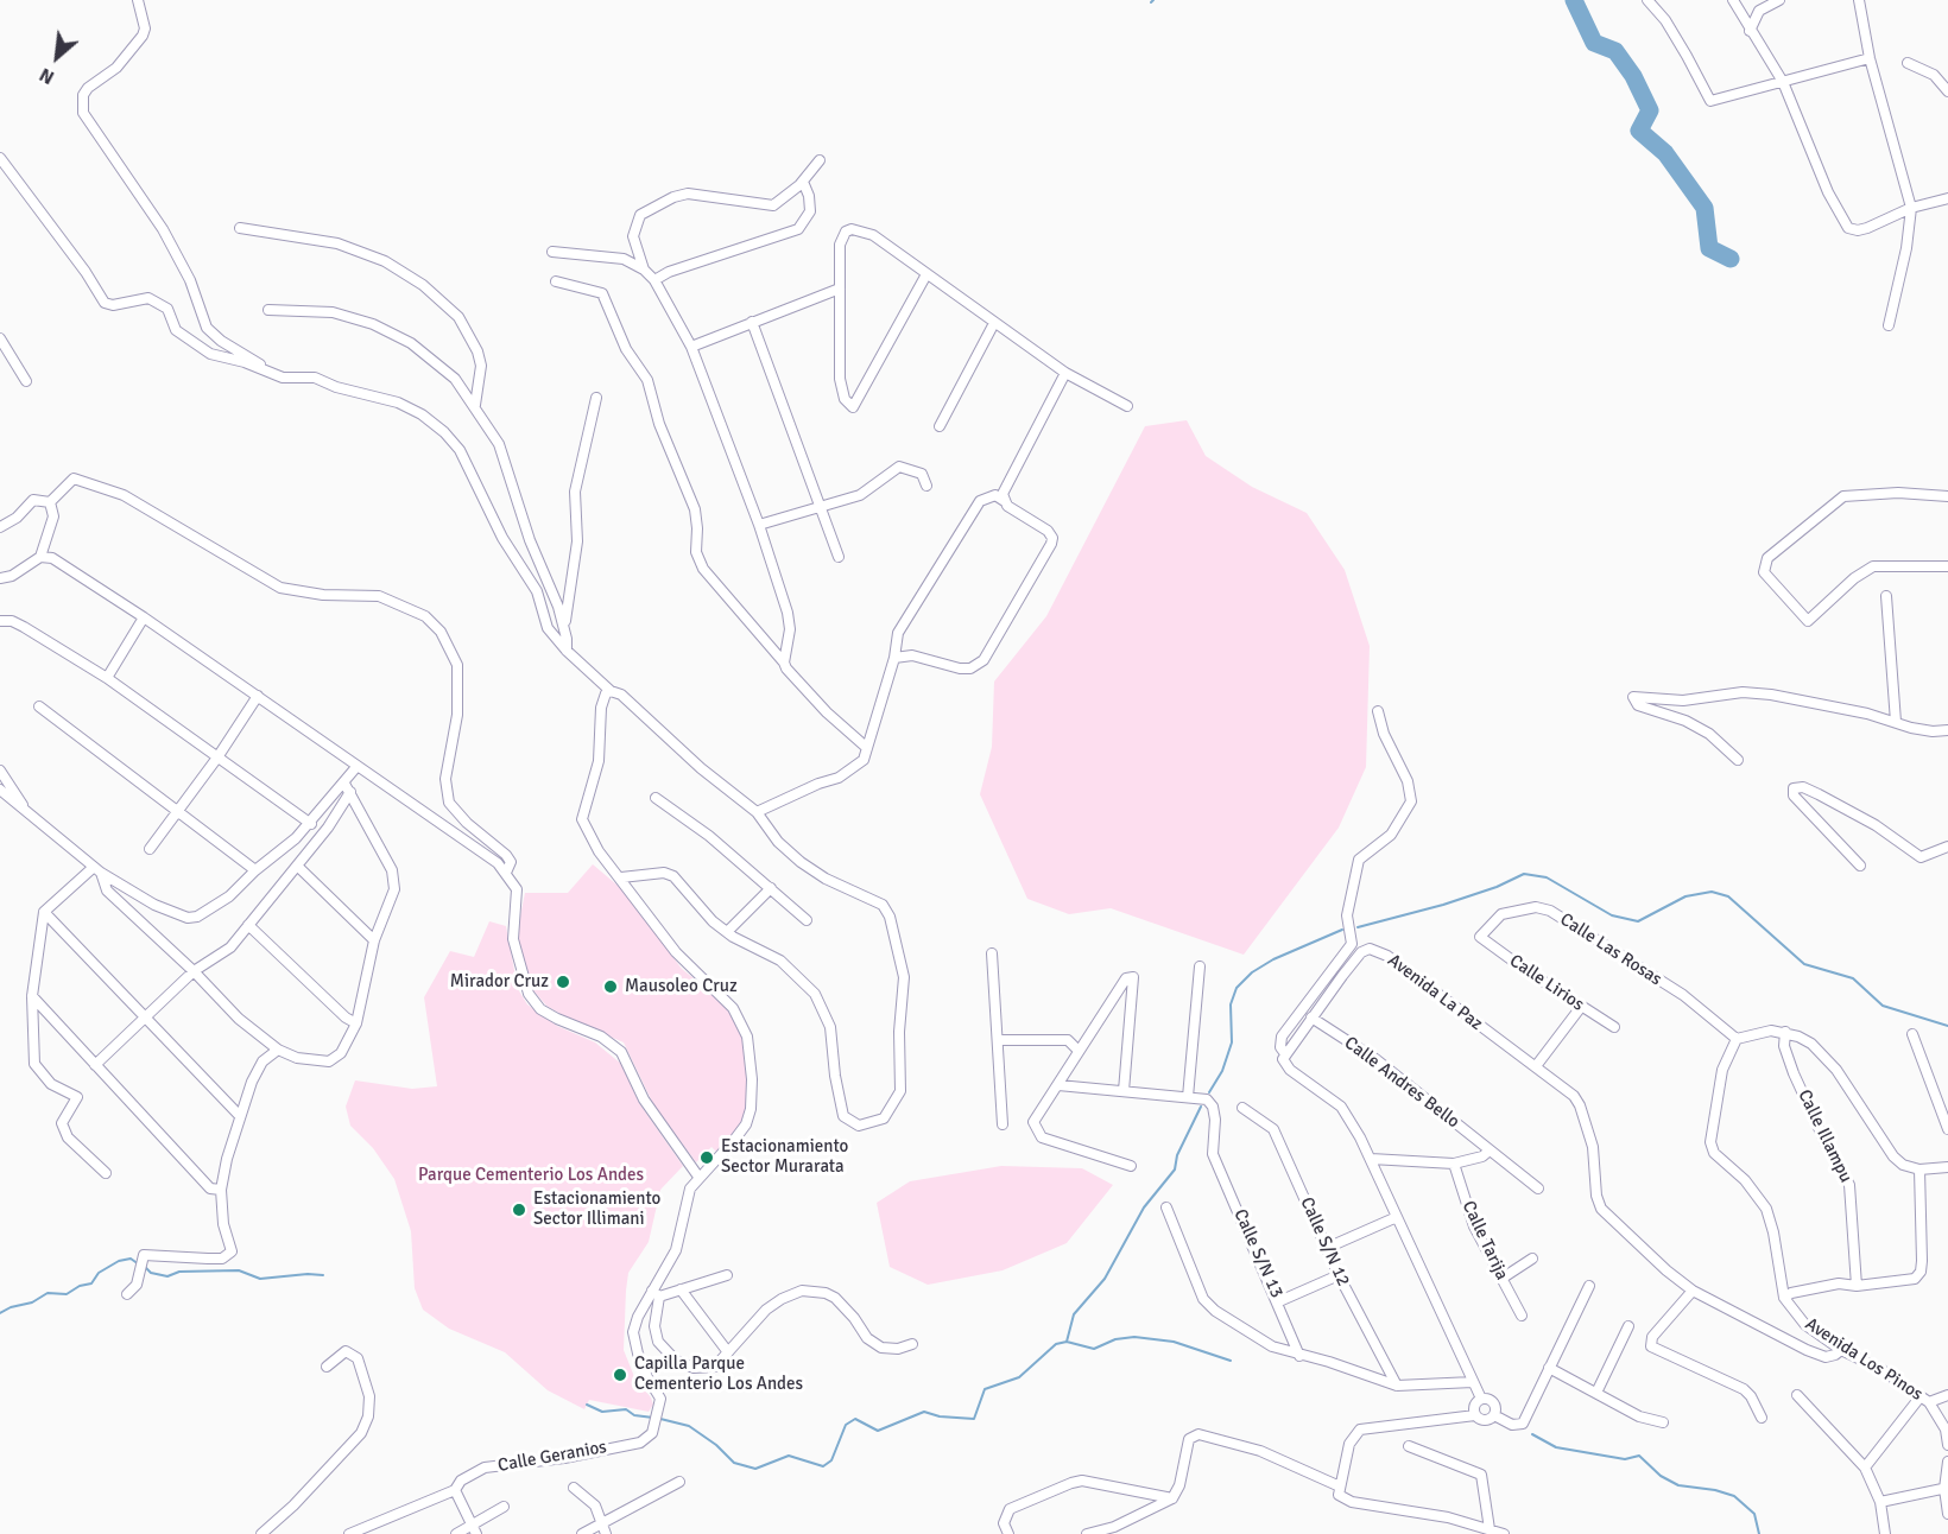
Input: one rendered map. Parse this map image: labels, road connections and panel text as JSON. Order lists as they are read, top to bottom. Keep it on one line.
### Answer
{"streets":{"street":["Calle Las Rosas","Calle Lirios","Avenida La Paz","Calle Andres Bello","Calle Illampu","Calle Tarija","Calle S/N 12","Calle S/N 13","Avenida Los Pinos","Calle Geranios"]},"crossings":[["Calle Las Rosas","Calle Lirios"],["Calle Las Rosas","Avenida Los Pinos"],["Avenida La Paz","Calle Andres Bello"],["Avenida La Paz","Avenida Los Pinos"]],"parks":["Parque Cementerio Los Andes"],"places":["Mirador Cruz","Mausoleo Cruz","Estacionamiento Sector Murarata","Estacionamiento Sector Illimani","Capilla Parque Cementerio Los Andes"],"north":"bottom left"}
